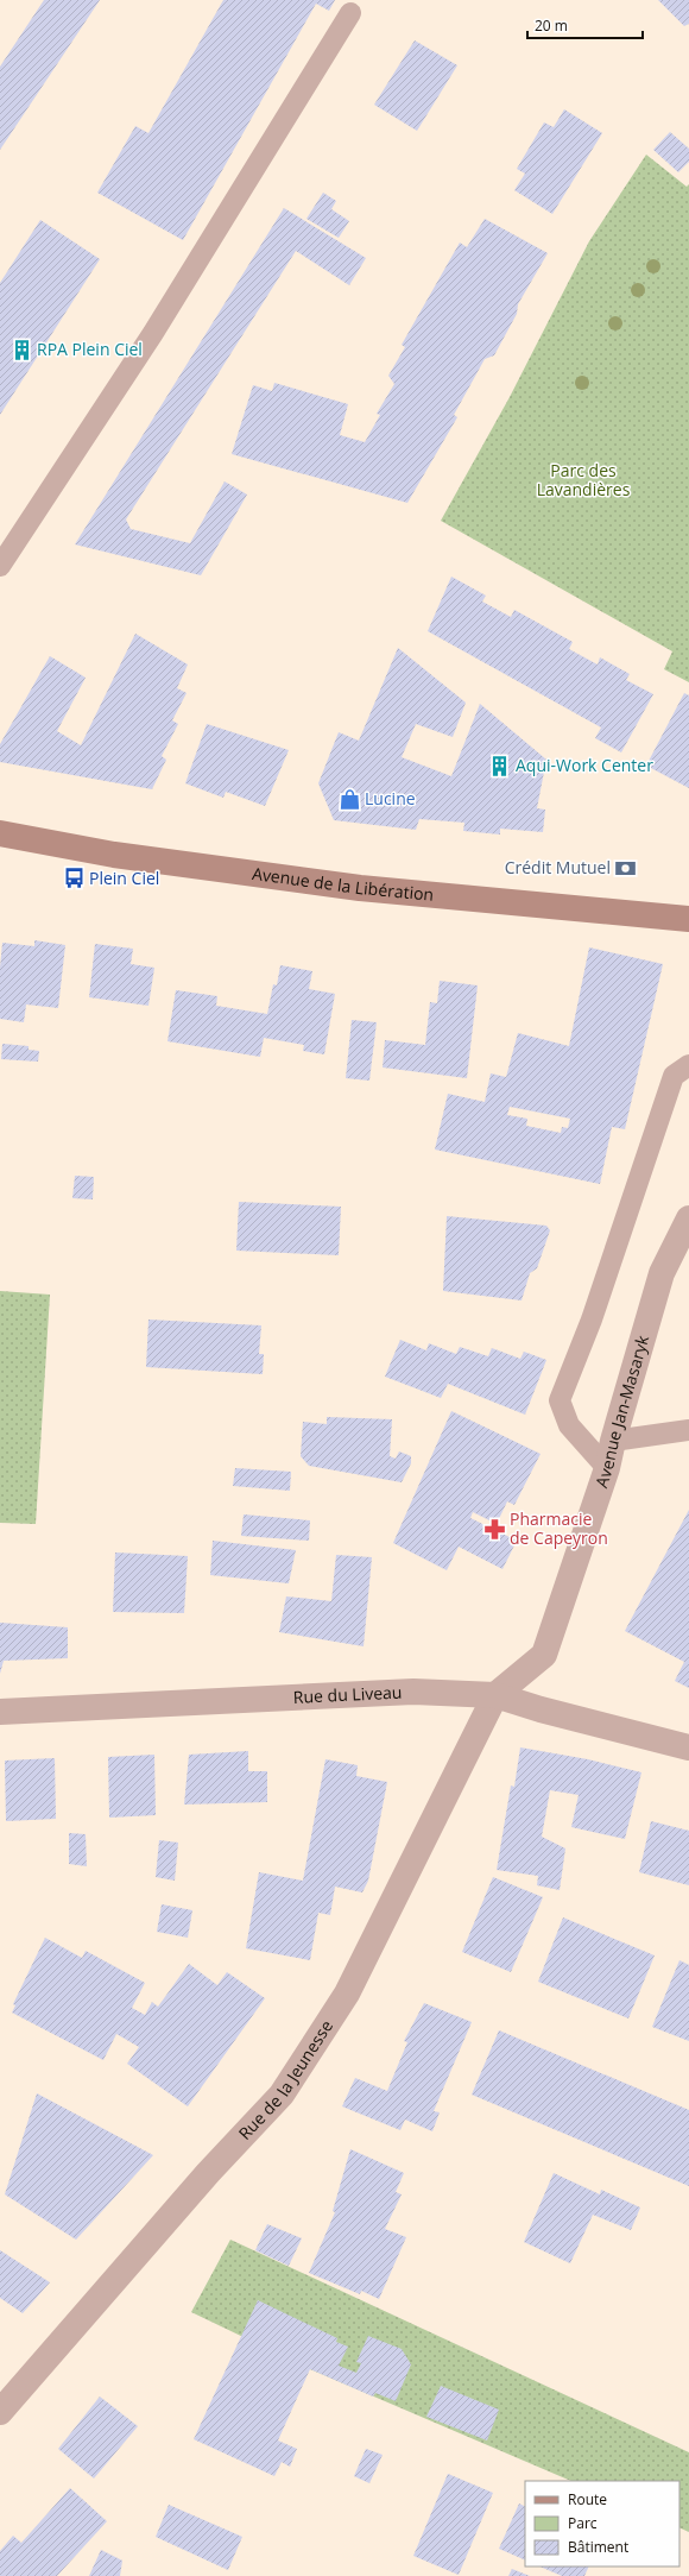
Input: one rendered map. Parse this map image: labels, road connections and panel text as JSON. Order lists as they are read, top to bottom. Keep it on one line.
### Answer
{"streets":{"main road":["Avenue de la Libération"],"street":["Avenue Jan-Masaryk","Rue du Liveau","Rue de la Jeunesse"]},"crossings":[["Avenue Jan-Masaryk","Rue du Liveau"],["Avenue Jan-Masaryk","Rue de la Jeunesse"],["Rue du Liveau","Rue de la Jeunesse"]],"parks":["Parc des Lavandières"],"places":{"building":["RPA Plein Ciel","Aqui-Work Center"],"shop":["Lucine"],"bank":["Crédit Mutuel"],"bus stop":["Plein Ciel"],"pharmacy":["Pharmacie de Capeyron"]},"legend":["Route","Parc","Bâtiment"],"scale_bar":"20 m"}
